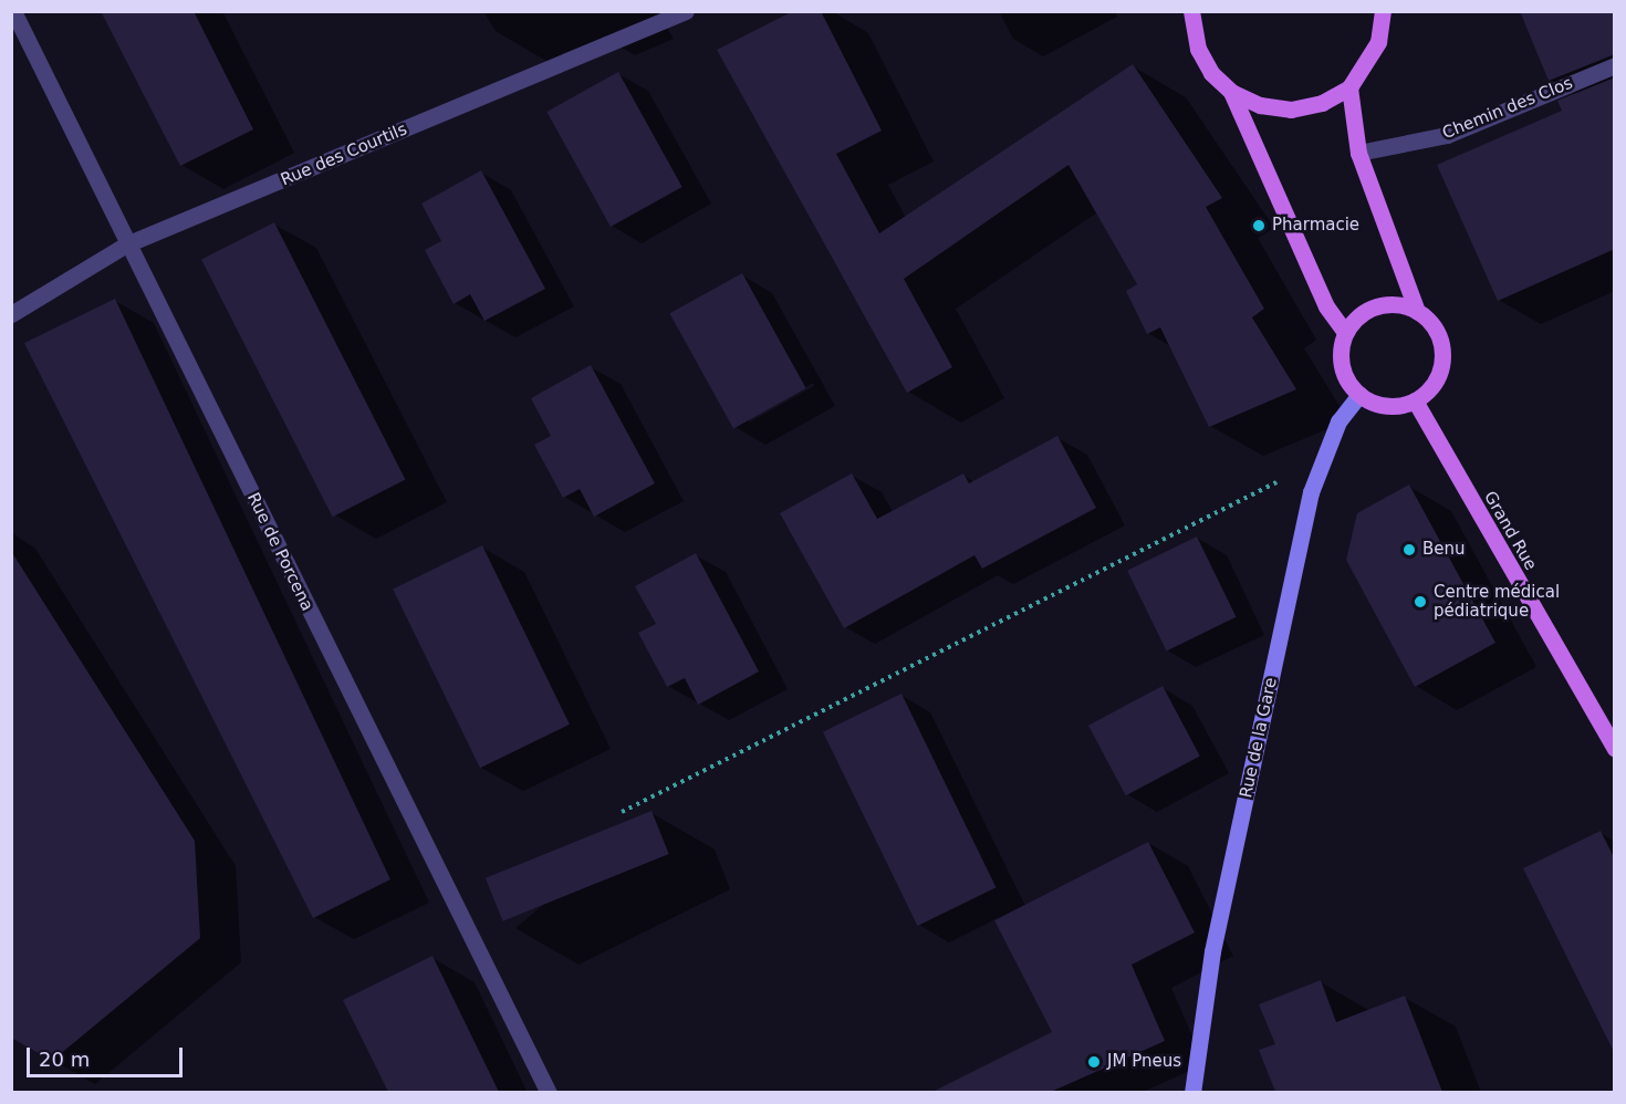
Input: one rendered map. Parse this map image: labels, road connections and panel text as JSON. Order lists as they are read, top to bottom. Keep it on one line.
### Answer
{"streets":{"main road":["Grand Rue","Rue de la Gare"],"street":["Chemin des Clos","Rue des Courtils","Rue de Porcena"]},"crossings":[["Rue des Courtils","Rue de Porcena"],["Grand Rue","Rue de la Gare"]],"places":["Pharmacie","Benu","Centre médical pédiatrique","JM Pneus"],"scale_bar":"20 m"}
